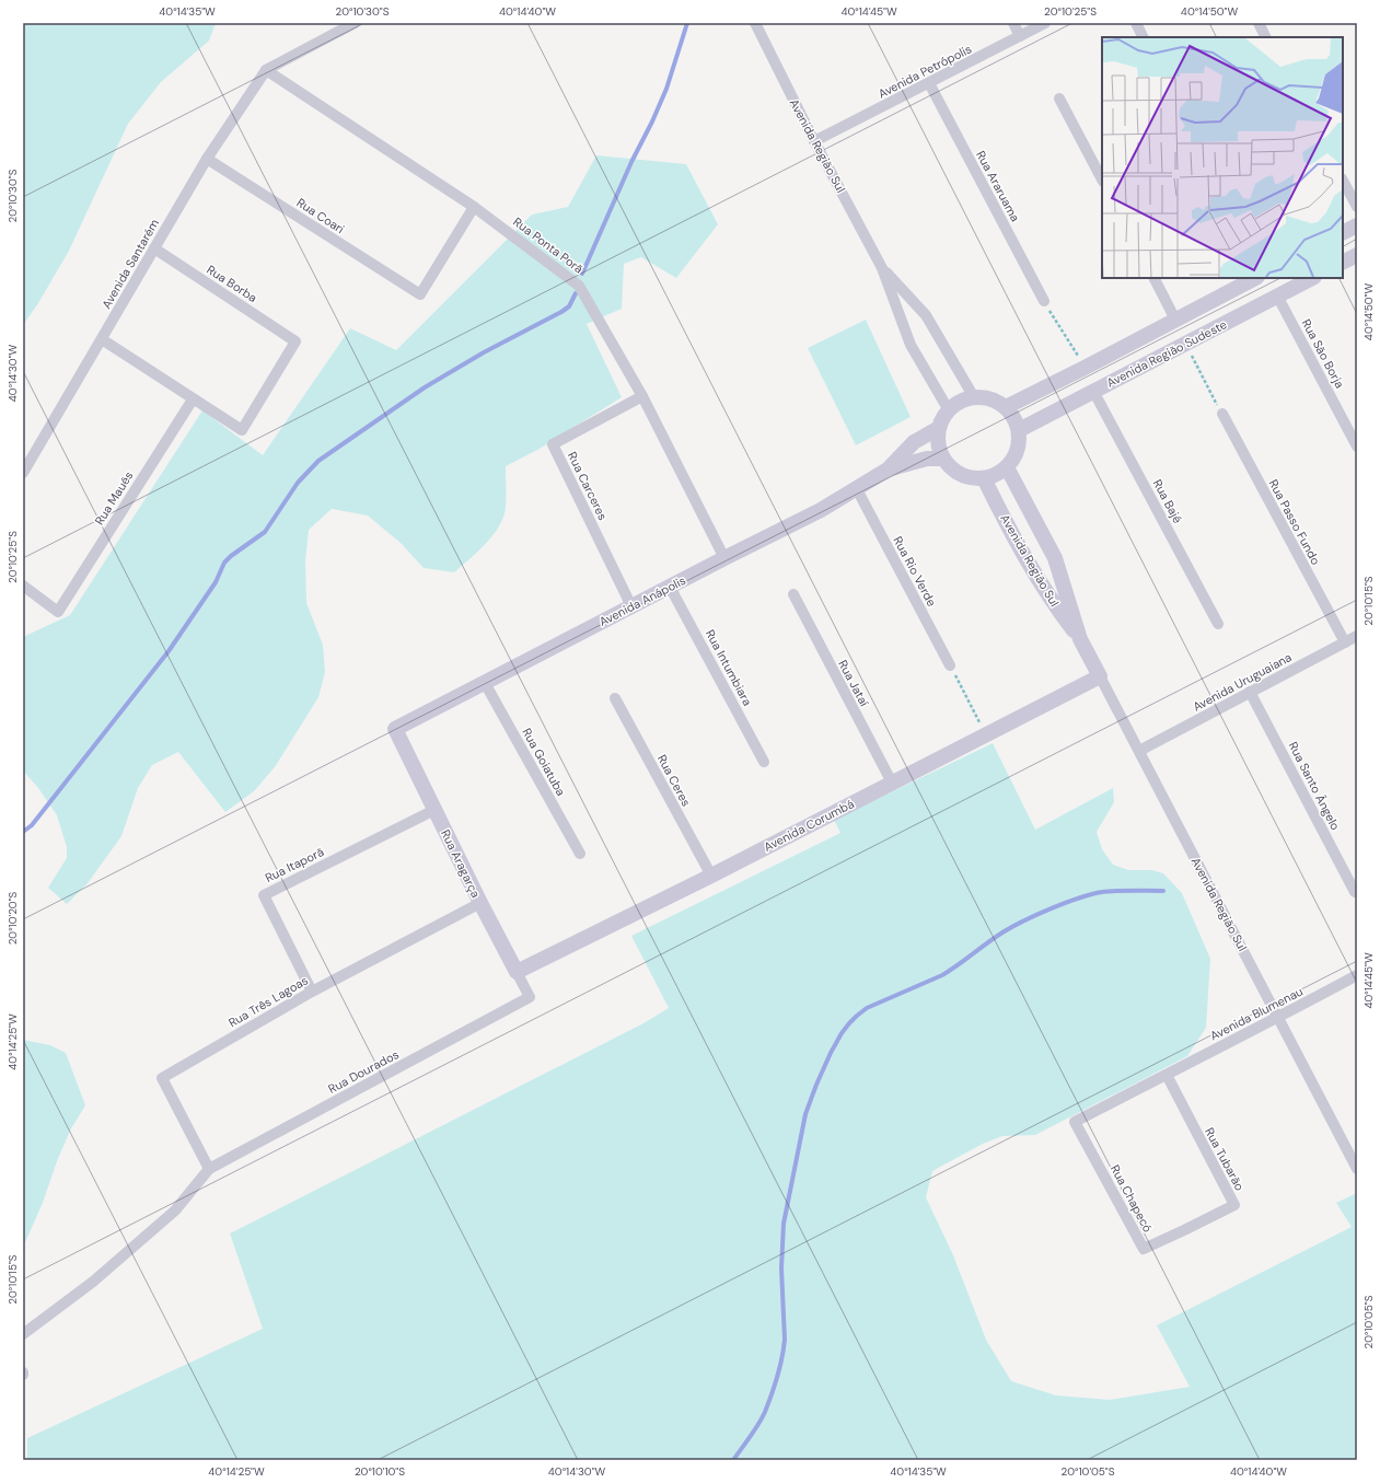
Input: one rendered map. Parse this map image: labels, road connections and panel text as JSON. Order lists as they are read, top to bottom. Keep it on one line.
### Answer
{"streets":{"street":["Avenida Petrópolis","Avenida Região Sul","Rua Araruama","Rua Coari","Rua Ponta Porã","Avenida Santarém","Rua Borba","Avenida Região Sudeste","Rua São Borja","Rua Carceres","Rua Mauês","Rua Bajé","Rua Passo Fundo","Rua Rio Verde","Avenida Anápolis","Rua Intumbiara","Avenida Uruguaiana","Rua Jataí","Rua Goiatuba","Rua Ceres","Rua Santo Ângelo","Avenida Corumbá","Rua Aragarça","Rua Itaporã","Rua Três Lagoas","Avenida Blumenau","Rua Dourados","Rua Tubarão","Rua Chapecó"]},"crossings":[["Avenida Petrópolis","Avenida Região Sul"],["Avenida Petrópolis","Rua Araruama"],["Avenida Região Sul","Avenida Região Sudeste"],["Avenida Região Sul","Avenida Anápolis"],["Avenida Região Sul","Avenida Uruguaiana"],["Avenida Região Sul","Avenida Corumbá"],["Avenida Região Sul","Avenida Blumenau"],["Rua Coari","Rua Ponta Porã"],["Rua Coari","Avenida Santarém"],["Rua Ponta Porã","Avenida Santarém"],["Rua Ponta Porã","Rua Carceres"],["Rua Ponta Porã","Avenida Anápolis"],["Avenida Santarém","Rua Borba"],["Rua Borba","Rua Mauês"],["Avenida Região Sudeste","Rua São Borja"],["Avenida Região Sudeste","Rua Bajé"],["Avenida Região Sudeste","Avenida Anápolis"],["Rua Carceres","Avenida Anápolis"],["Rua Passo Fundo","Avenida Uruguaiana"],["Rua Rio Verde","Avenida Anápolis"],["Avenida Anápolis","Rua Intumbiara"],["Avenida Anápolis","Rua Goiatuba"],["Avenida Anápolis","Rua Aragarça"],["Avenida Uruguaiana","Rua Santo Ângelo"],["Rua Jataí","Avenida Corumbá"],["Rua Ceres","Avenida Corumbá"],["Avenida Corumbá","Rua Aragarça"],["Rua Aragarça","Rua Itaporã"],["Rua Aragarça","Rua Três Lagoas"],["Rua Aragarça","Rua Dourados"],["Rua Itaporã","Rua Três Lagoas"],["Rua Três Lagoas","Rua Dourados"],["Avenida Blumenau","Rua Tubarão"],["Avenida Blumenau","Rua Chapecó"],["Rua Tubarão","Rua Chapecó"]],"coordinates":["40°14'35\"W","20°10'30\"S","40°14'40\"W","40°14'45\"W","20°10'25\"S","40°14'50\"W","40°14'30\"W","20°10'15\"S","20°10'20\"S","40°14'25\"W","20°10'05\"S","20°10'10\"S"]}
